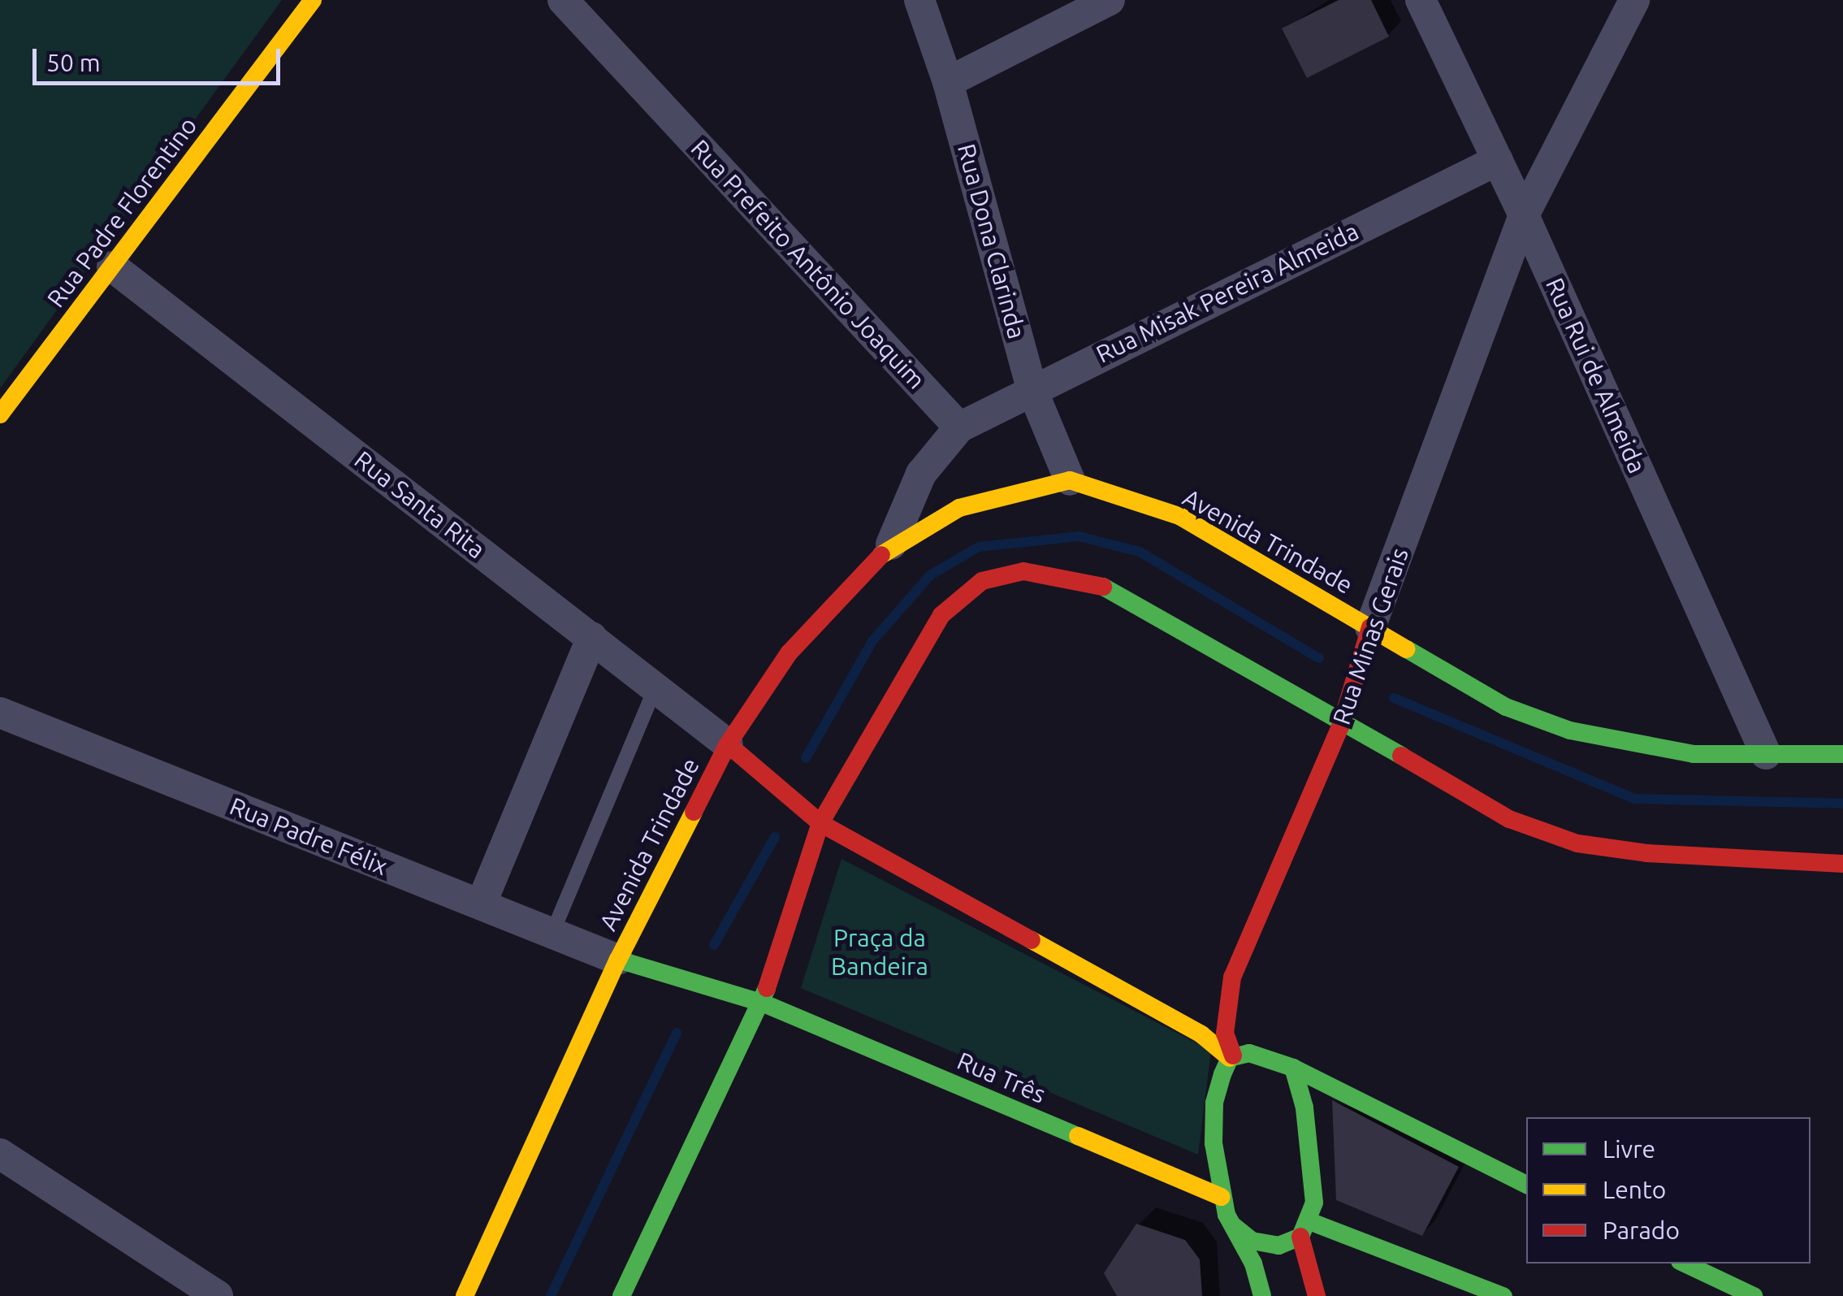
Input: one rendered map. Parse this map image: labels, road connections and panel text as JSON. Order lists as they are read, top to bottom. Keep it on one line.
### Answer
{"streets":{"main road":["Rua Padre Florentino","Avenida Trindade","Rua Minas Gerais","Rua Três"],"street":["Rua Dona Clarinda","Rua Prefeito Antônio Joaquim","Rua Misak Pereira Almeida","Rua Rui de Almeida","Rua Santa Rita","Rua Padre Félix"]},"crossings":[["Rua Padre Florentino","Rua Santa Rita"],["Rua Dona Clarinda","Rua Misak Pereira Almeida"],["Rua Dona Clarinda","Avenida Trindade"],["Rua Prefeito Antônio Joaquim","Rua Misak Pereira Almeida"],["Rua Misak Pereira Almeida","Rua Rui de Almeida"],["Rua Rui de Almeida","Avenida Trindade"],["Rua Rui de Almeida","Rua Minas Gerais"],["Rua Santa Rita","Avenida Trindade"],["Avenida Trindade","Rua Minas Gerais"],["Avenida Trindade","Rua Padre Félix"],["Avenida Trindade","Rua Três"],["Rua Padre Félix","Rua Três"]],"parks":["Praça da Bandeira"],"legend":["Livre","Lento","Parado"],"scale_bar":"50 m"}
